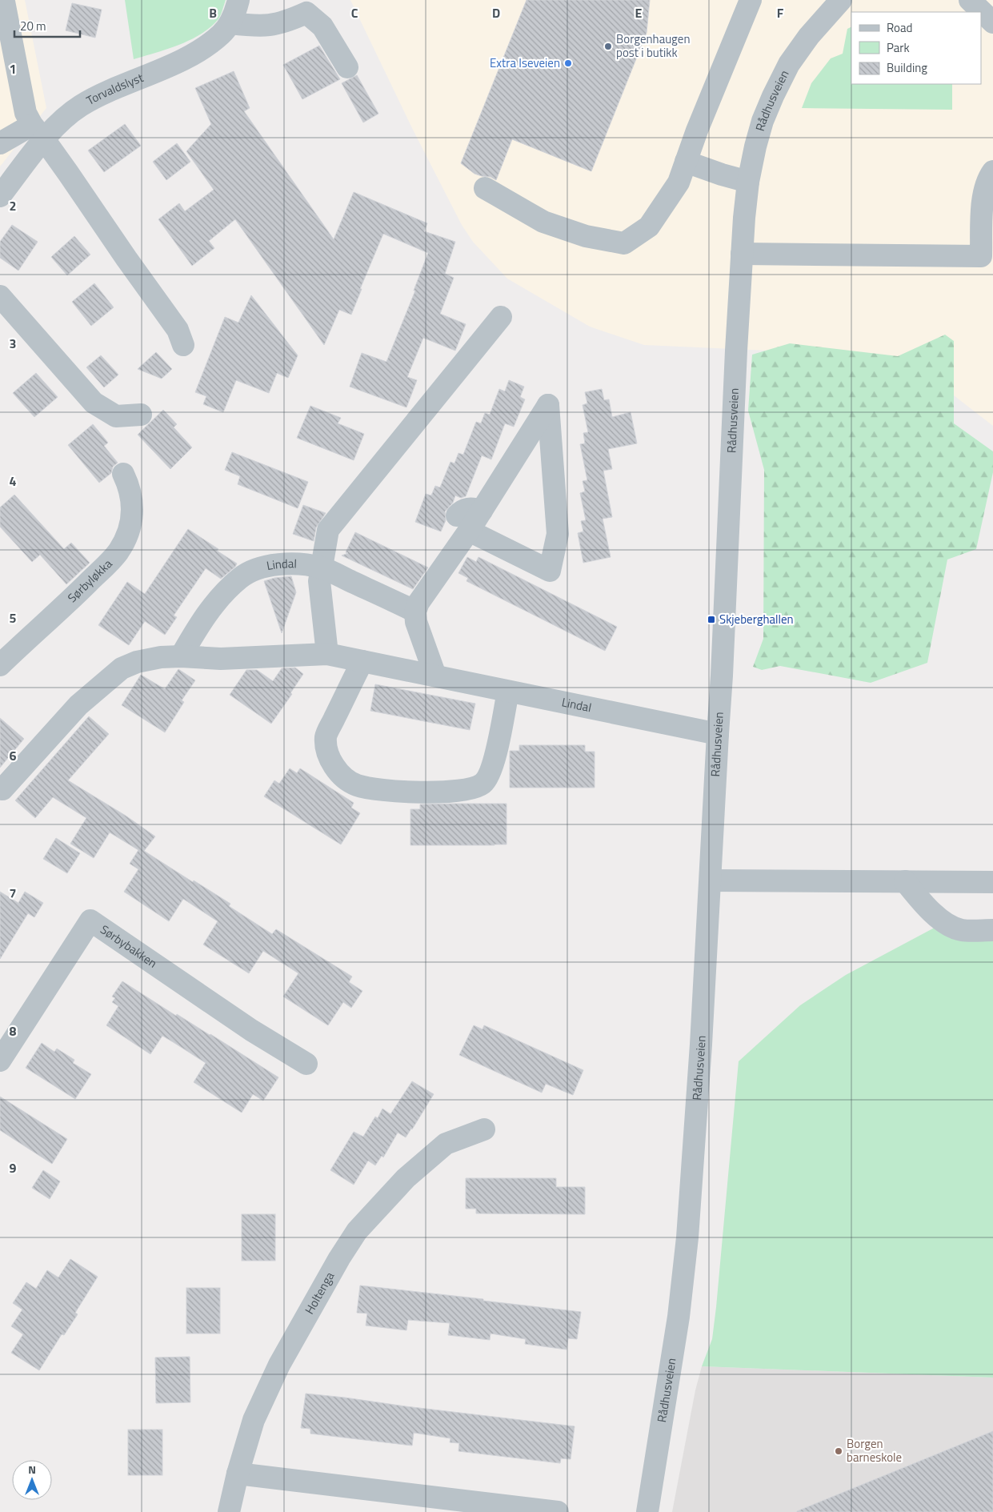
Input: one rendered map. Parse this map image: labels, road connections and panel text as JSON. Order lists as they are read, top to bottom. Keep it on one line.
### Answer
{"streets":{"street":["Torvaldslyst","Rådhusveien","Lindal","Sørbyløkka","Sørbybakken","Holtenga"]},"crossings":[["Rådhusveien","Lindal"]],"places":{"other":["Borgenhaugen post i butikk","Extra Iseveien","Borgen barneskole"],"transit":["Skjeberghallen"]},"legend":["Road","Park","Building"],"scale_bar":"20 m","north":"top","grid":{"columns":["B","C","D","E","F"],"rows":["1","2","3","4","5","6","7","8","9"]}}
